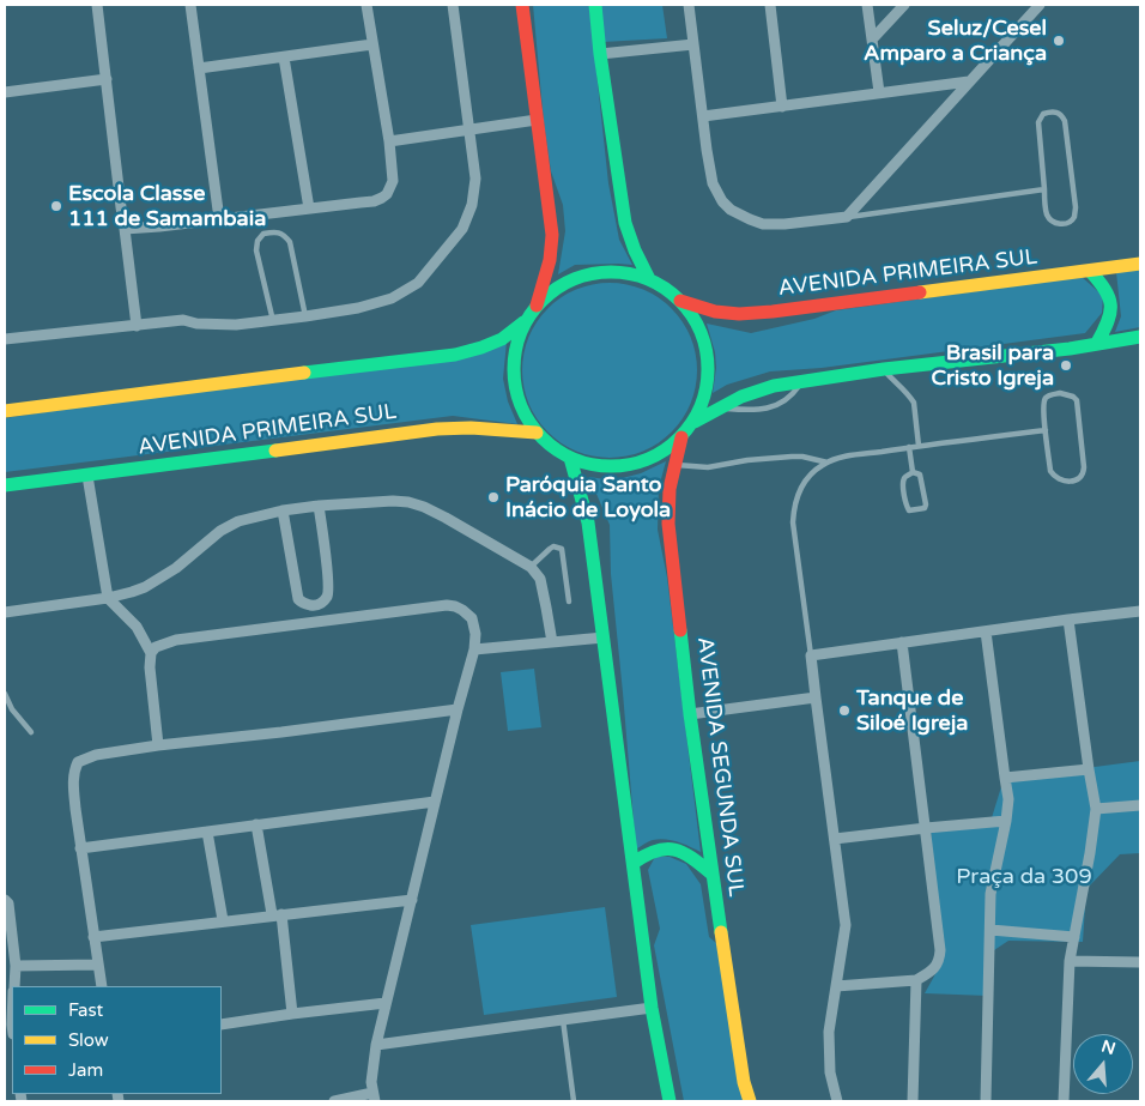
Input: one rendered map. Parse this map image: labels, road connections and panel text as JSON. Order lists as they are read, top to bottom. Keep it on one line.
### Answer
{"streets":{"main road":["AVENIDA PRIMEIRA SUL","AVENIDA SEGUNDA SUL"]},"crossings":[["AVENIDA PRIMEIRA SUL","AVENIDA SEGUNDA SUL"]],"parks":["Praça da 309"],"places":["Seluz/Cesel Amparo a Criança","Escola Classe 111 de Samambaia","Brasil para Cristo Igreja","Paróquia Santo Inácio de Loyola","Tanque de Siloé Igreja"],"legend":["Fast","Slow","Jam"],"north":"top"}
